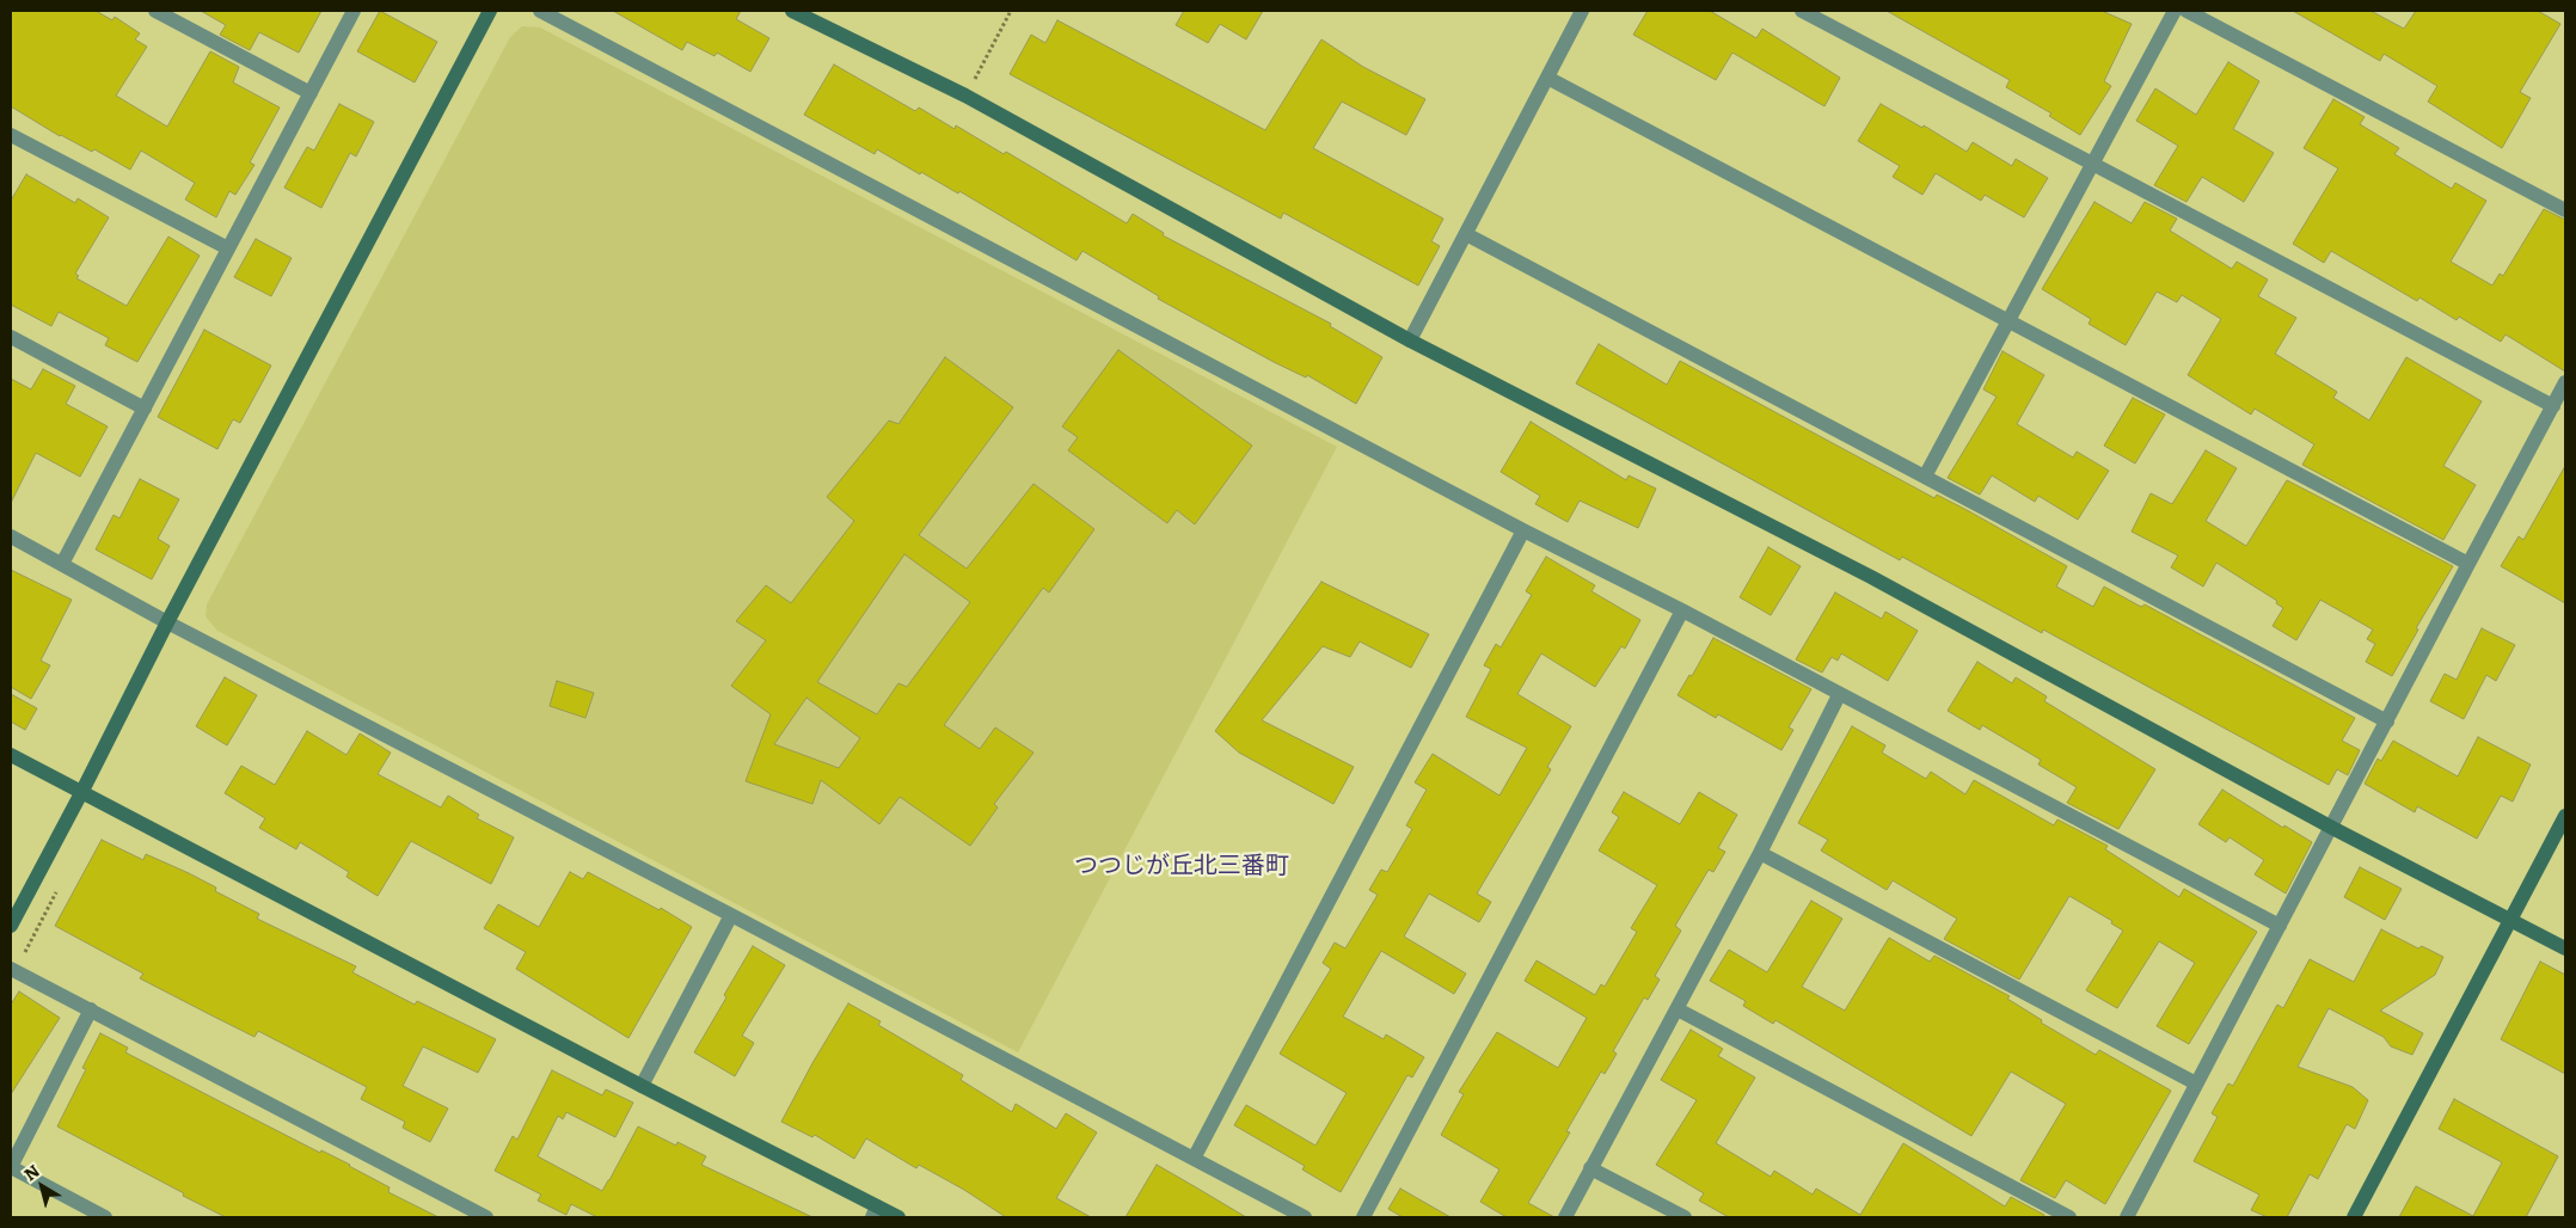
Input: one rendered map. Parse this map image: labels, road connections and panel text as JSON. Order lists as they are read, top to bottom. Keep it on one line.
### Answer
{"districts":["つつじが丘北三番町"],"north":"top left"}
